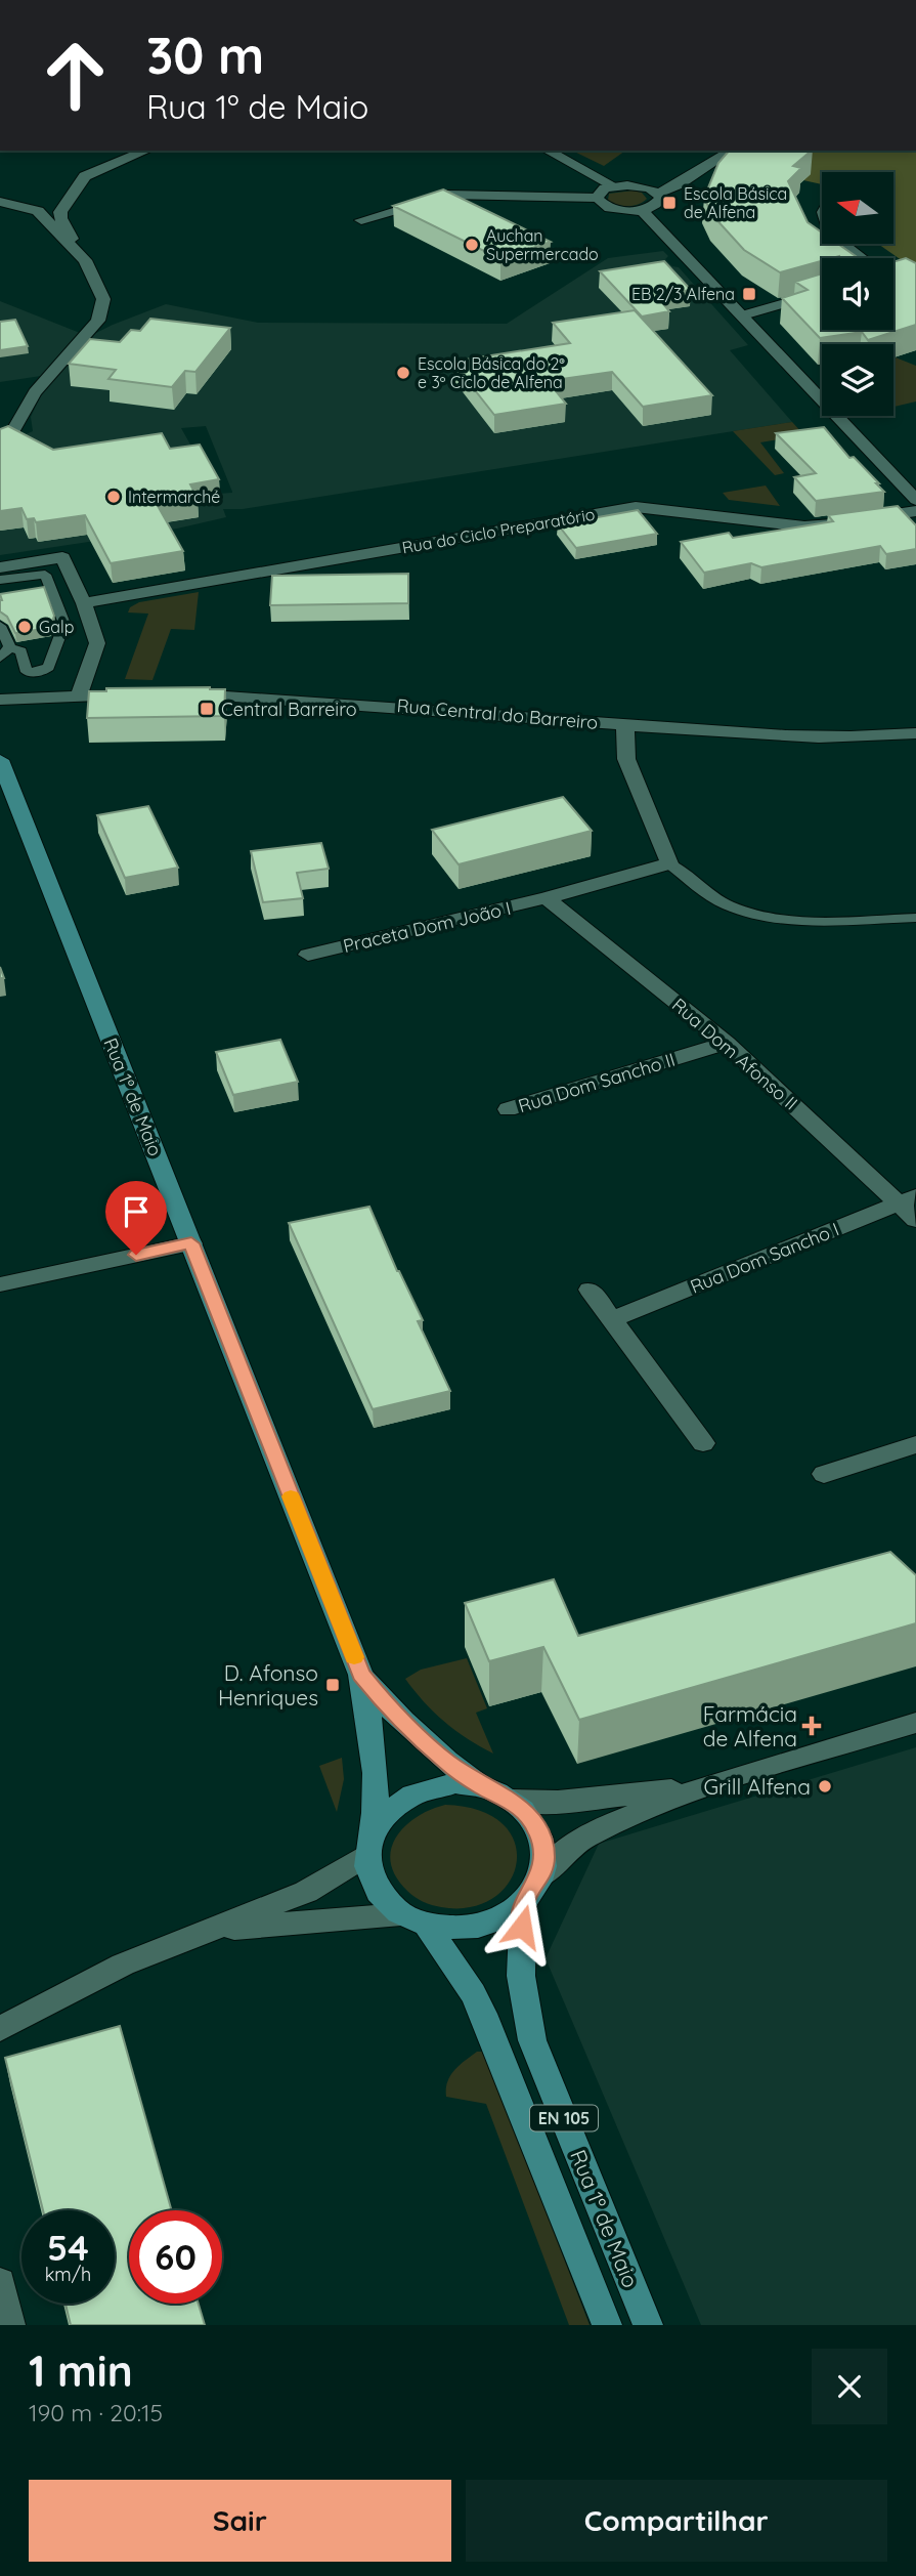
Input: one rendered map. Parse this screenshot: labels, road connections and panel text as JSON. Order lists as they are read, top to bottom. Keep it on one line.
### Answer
{"streets":{"main road":["Rua 1º de Maio","EN 105"],"street":["Rua do Ciclo Preparatório","Rua Central do Barreiro","Praceta Dom João I","Rua Dom Afonso II","Rua Dom Sancho II","Rua Dom Sancho I"]},"crossings":[["Praceta Dom João I","Rua Dom Afonso II"],["Rua Dom Afonso II","Rua Dom Sancho II"],["Rua Dom Afonso II","Rua Dom Sancho I"],["Rua 1º de Maio","EN 105"]],"places":{"transit":["Escola Básica de Alfena","EB 2/3 Alfena","Central Barreiro","D. Afonso Henriques"],"other":["Auchan Supermercado","Escola Básica do 2º e 3º Ciclo de Alfena","Intermarché","Galp","Grill Alfena"],"health":["Farmácia de Alfena"]},"north":"left","page":{"turn":["30 m","Rua 1º de Maio"],"speed":"54 km/h","limit":"60","heading":["1 min","190 m · 20:15"],"buttons":["Sair","Compartilhar"]}}
